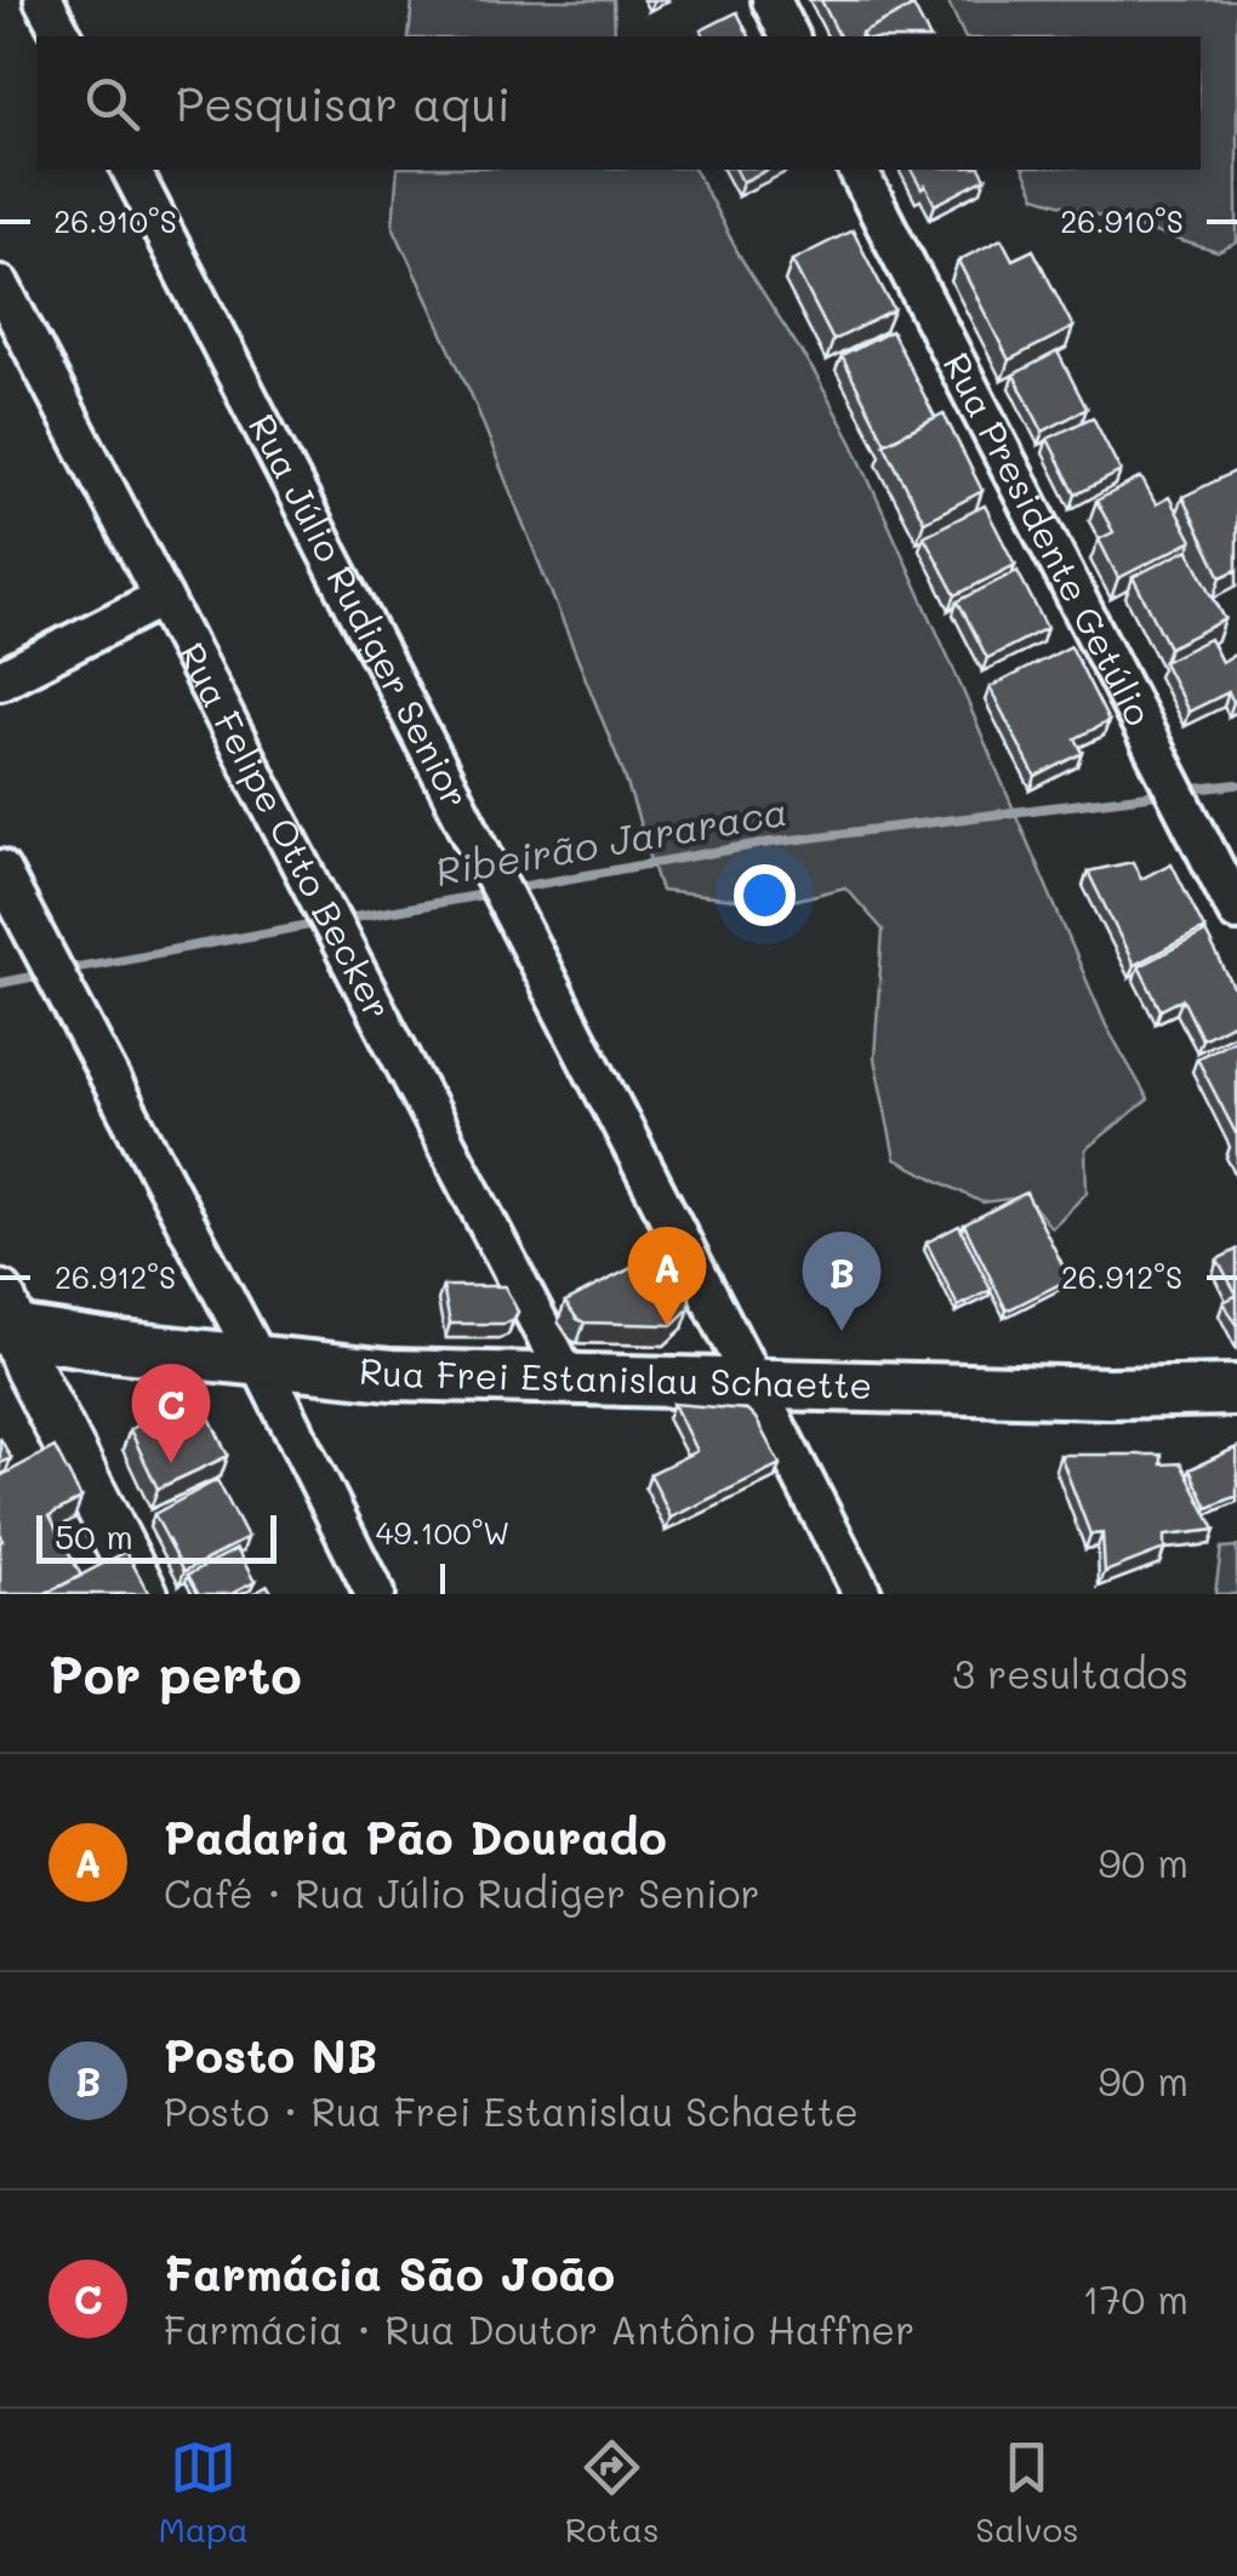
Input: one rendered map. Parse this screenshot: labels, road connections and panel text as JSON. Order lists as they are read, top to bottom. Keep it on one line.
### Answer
{"streets":{"main road":["Rua Frei Estanislau Schaette"],"street":["Rua Presidente Getúlio","Rua Júlio Rudiger Senior","Rua Felipe Otto Becker"]},"crossings":[["Rua Júlio Rudiger Senior","Rua Frei Estanislau Schaette"],["Rua Felipe Otto Becker","Rua Frei Estanislau Schaette"]],"water":["Ribeirão Jararaca"],"scale_bar":"50 m","page":{"search":"Pesquisar aqui","pins":["A","B","C"],"scale":"50 m","heading":["Por perto","3 resultados"],"list":[{"mark":"A","name":"Padaria Pão Dourado","note":"Café · Rua Júlio Rudiger Senior","value":"90 m"},{"mark":"B","name":"Posto NB","note":"Posto · Rua Frei Estanislau Schaette","value":"90 m"},{"mark":"C","name":"Farmácia São João","note":"Farmácia · Rua Doutor Antônio Haffner","value":"170 m"}],"nav":["Mapa","Rotas","Salvos"]},"coordinates":["26.910°S","26.912°S","49.100°W"]}
